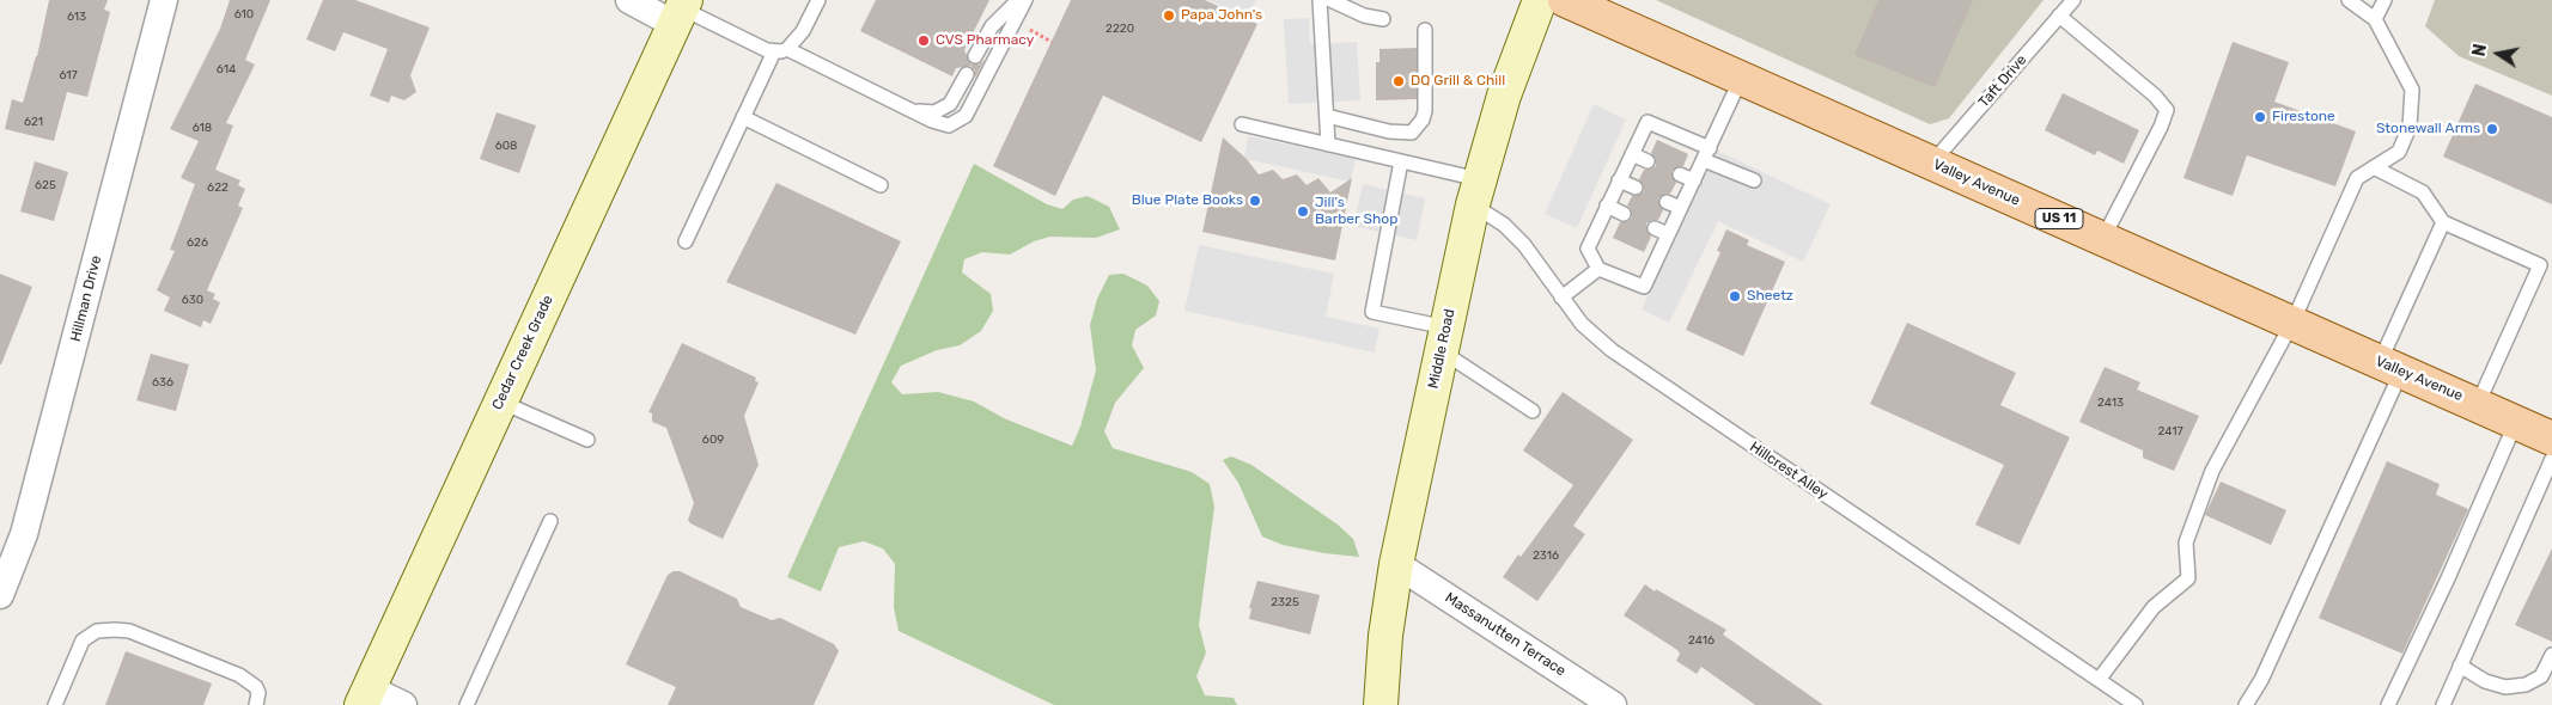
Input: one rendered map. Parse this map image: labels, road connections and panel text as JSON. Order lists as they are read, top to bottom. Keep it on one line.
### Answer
{"streets":{"main road":["Valley Avenue","US 11","Middle Road","Cedar Creek Grade"],"street":["Hillman Drive","Massanutten Terrace"],"lane":["Taft Drive","Hillcrest Alley"]},"crossings":[["Taft Drive","Valley Avenue"],["Middle Road","Hillcrest Alley"],["Middle Road","Massanutten Terrace"]],"places":["Papa John's","CVS Pharmacy","DQ Grill & Chill","Firestone","Stonewall Arms","Blue Plate Books","Jill’s Barber Shop","Sheetz"],"house_numbers":["610","613","2220","614","617","621","618","608","625","622","626","630","636","2413","2417","609","2316","2325","2416"],"north":"left"}
